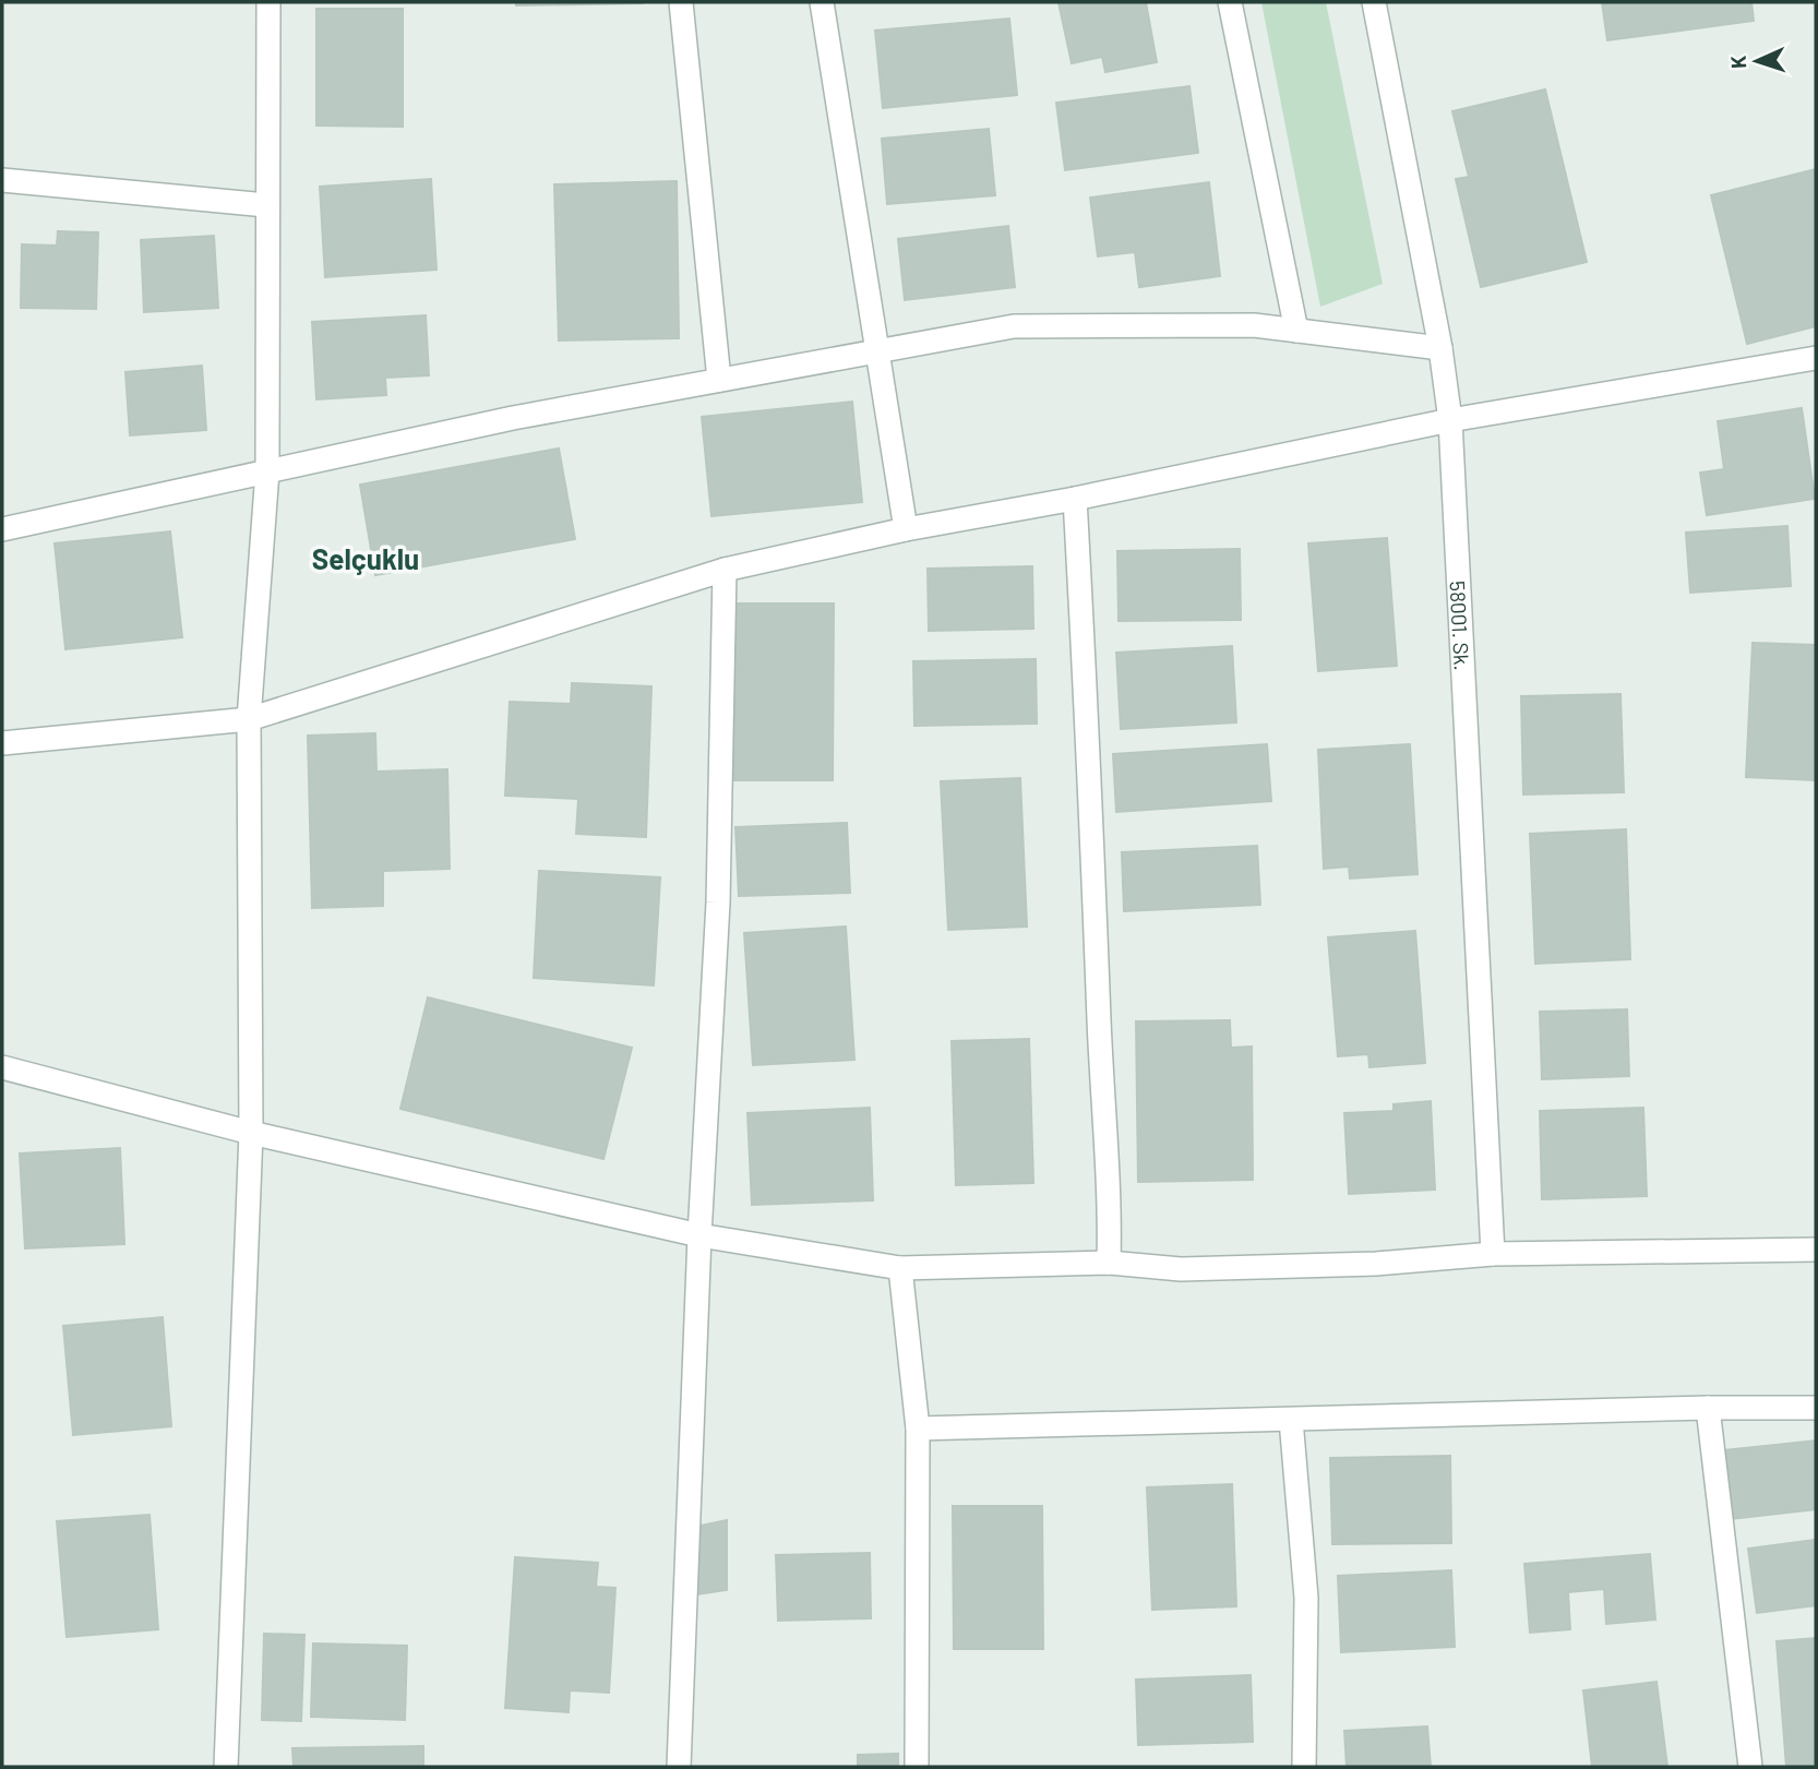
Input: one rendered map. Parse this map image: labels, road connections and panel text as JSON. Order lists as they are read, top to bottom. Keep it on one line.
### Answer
{"streets":{"street":["58001. Sk."]},"districts":["Selçuklu"],"north":"left"}
